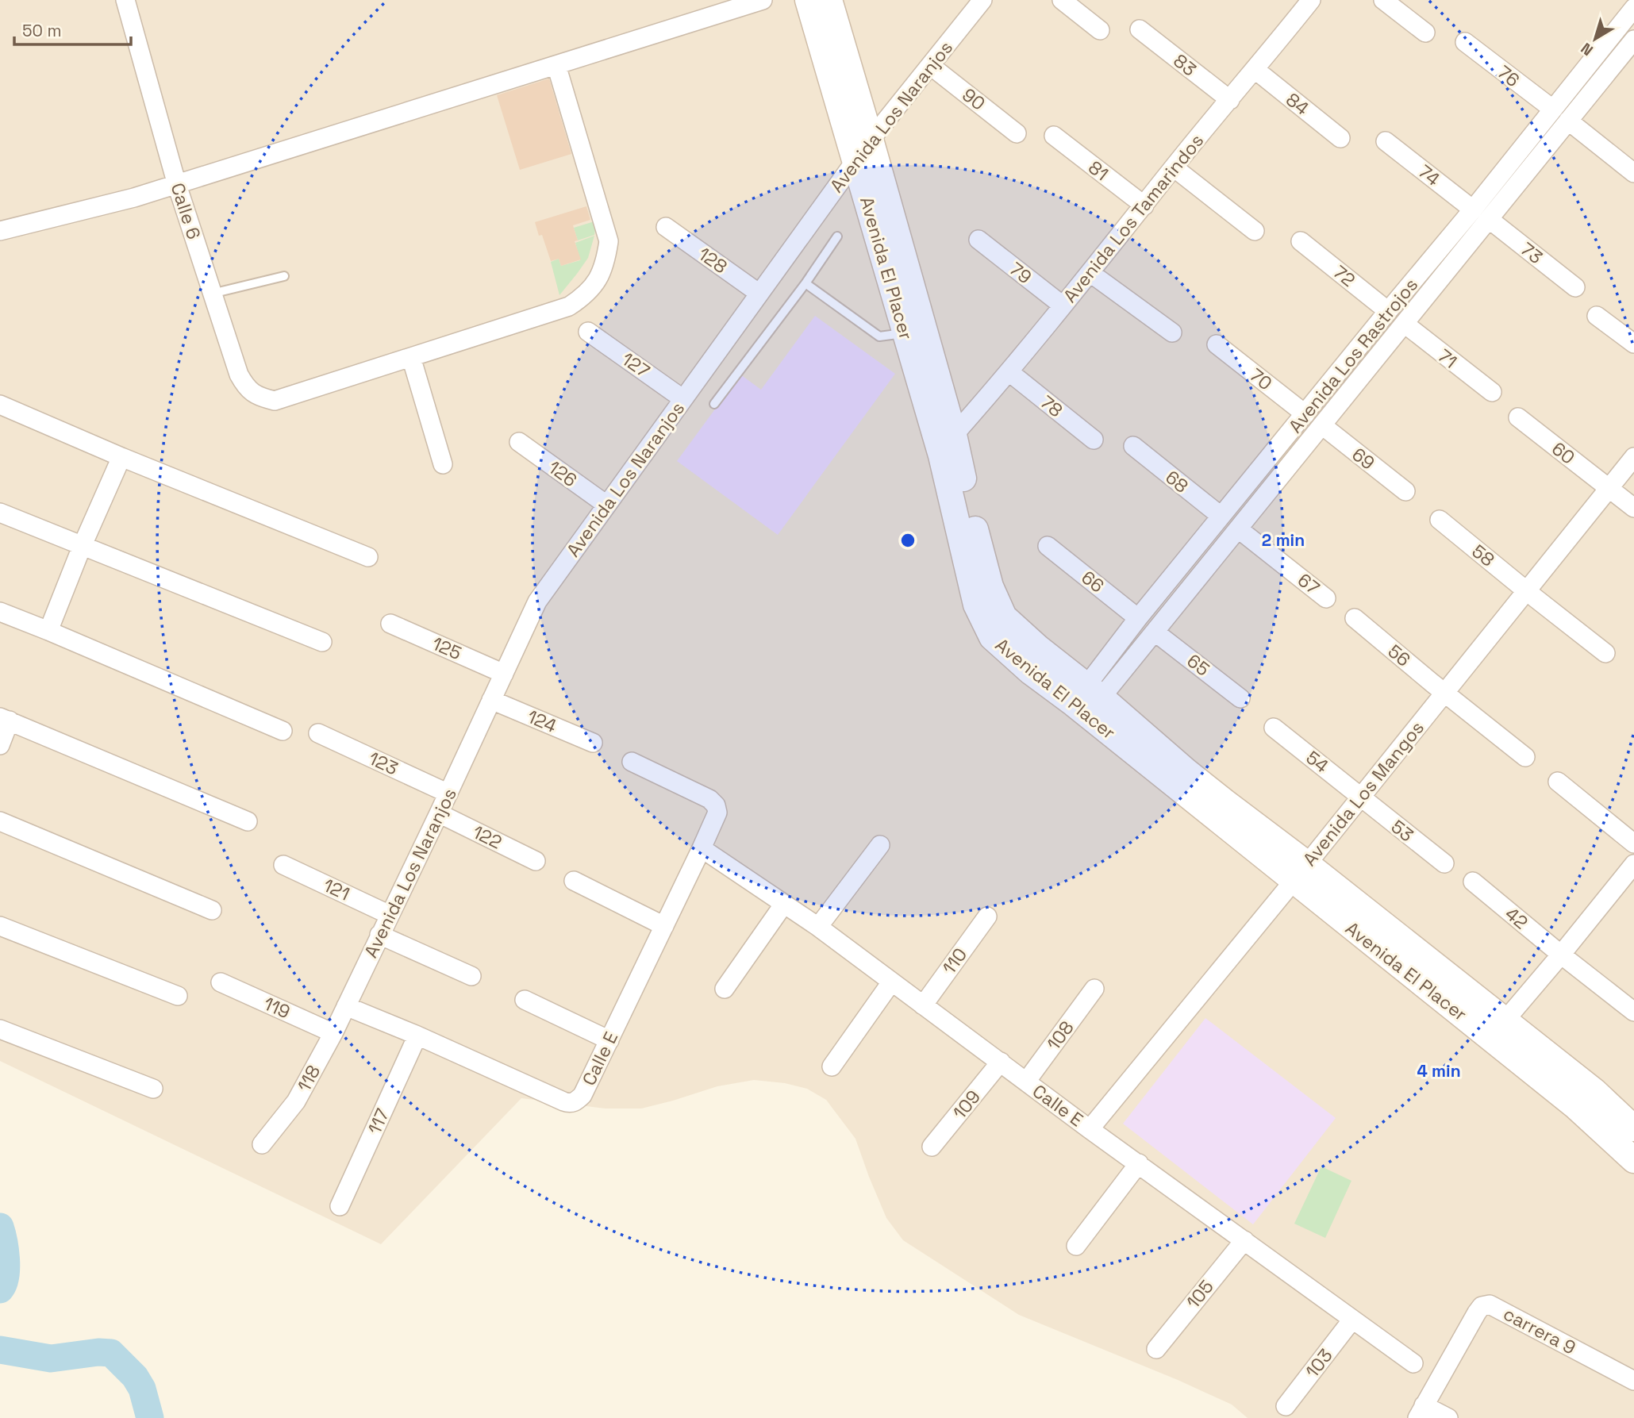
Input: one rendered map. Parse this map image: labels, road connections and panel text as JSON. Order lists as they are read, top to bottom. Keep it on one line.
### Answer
{"streets":{"street":["83","76","90","84","Avenida Los Naranjos","81","74","Calle 6","Avenida Los Tamarindos","73","128","Avenida El Placer","79","72","Avenida Los Rastrojos","71","127","70","78","60","69","126","68","58","66","67","125","56","65","124","54","123","Avenida Los Mangos","53","122","121","42","110","119","108","Calle E","118","109","117","105","carrera 9","103"]},"crossings":[["83","Avenida Los Tamarindos"],["76","Avenida Los Rastrojos"],["90","Avenida Los Naranjos"],["84","Avenida Los Tamarindos"],["Avenida Los Naranjos","128"],["Avenida Los Naranjos","Avenida El Placer"],["Avenida Los Naranjos","127"],["Avenida Los Naranjos","126"],["Avenida Los Naranjos","125"],["Avenida Los Naranjos","124"],["Avenida Los Naranjos","123"],["Avenida Los Naranjos","122"],["Avenida Los Naranjos","121"],["Avenida Los Naranjos","Calle E"],["Avenida Los Naranjos","118"],["81","Avenida Los Tamarindos"],["74","Avenida Los Rastrojos"],["Avenida Los Tamarindos","Avenida El Placer"],["Avenida Los Tamarindos","79"],["Avenida Los Tamarindos","78"],["73","Avenida Los Rastrojos"],["Avenida El Placer","Avenida Los Rastrojos"],["Avenida El Placer","Avenida Los Mangos"],["72","Avenida Los Rastrojos"],["Avenida Los Rastrojos","71"],["Avenida Los Rastrojos","70"],["Avenida Los Rastrojos","69"],["Avenida Los Rastrojos","68"],["Avenida Los Rastrojos","66"],["Avenida Los Rastrojos","67"],["Avenida Los Rastrojos","65"],["60","Avenida Los Mangos"],["58","Avenida Los Mangos"],["56","Avenida Los Mangos"],["54","Avenida Los Mangos"],["54","53"],["Avenida Los Mangos","53"],["Avenida Los Mangos","Calle E"],["110","Calle E"],["119","118"],["108","Calle E"],["Calle E","118"],["Calle E","109"],["Calle E","117"],["Calle E","105"],["Calle E","103"]],"scale_bar":"50 m","north":"bottom left","rings":["2 min","4 min"]}
